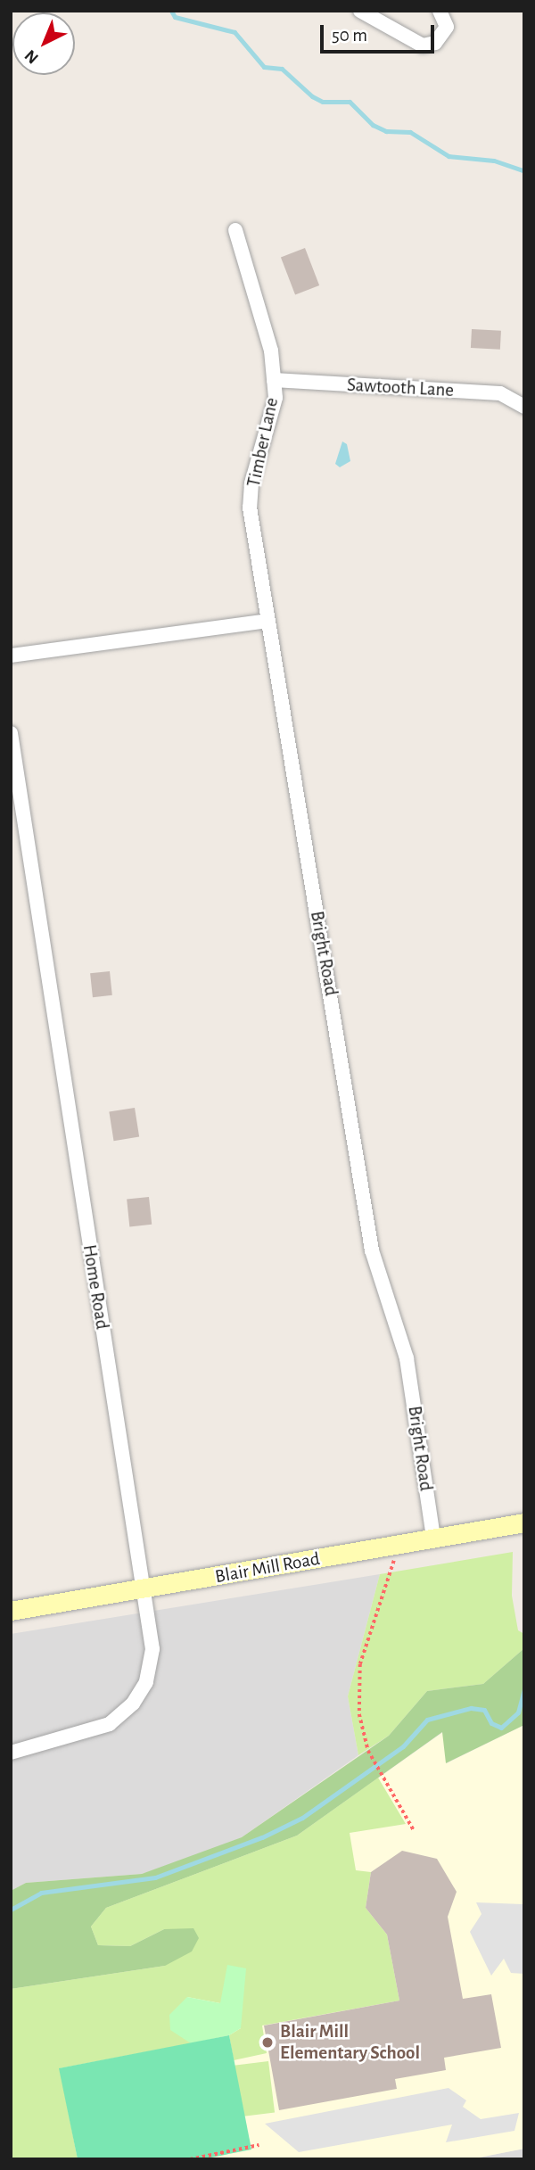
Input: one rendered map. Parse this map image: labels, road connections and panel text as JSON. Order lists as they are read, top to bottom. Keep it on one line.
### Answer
{"streets":{"main road":["Blair Mill Road"],"street":["Sawtooth Lane","Timber Lane","Bright Road","Home Road"]},"crossings":[["Sawtooth Lane","Timber Lane"],["Timber Lane","Bright Road"],["Bright Road","Blair Mill Road"],["Home Road","Blair Mill Road"]],"places":["Blair Mill Elementary School"],"scale_bar":"50 m","north":"bottom left"}
